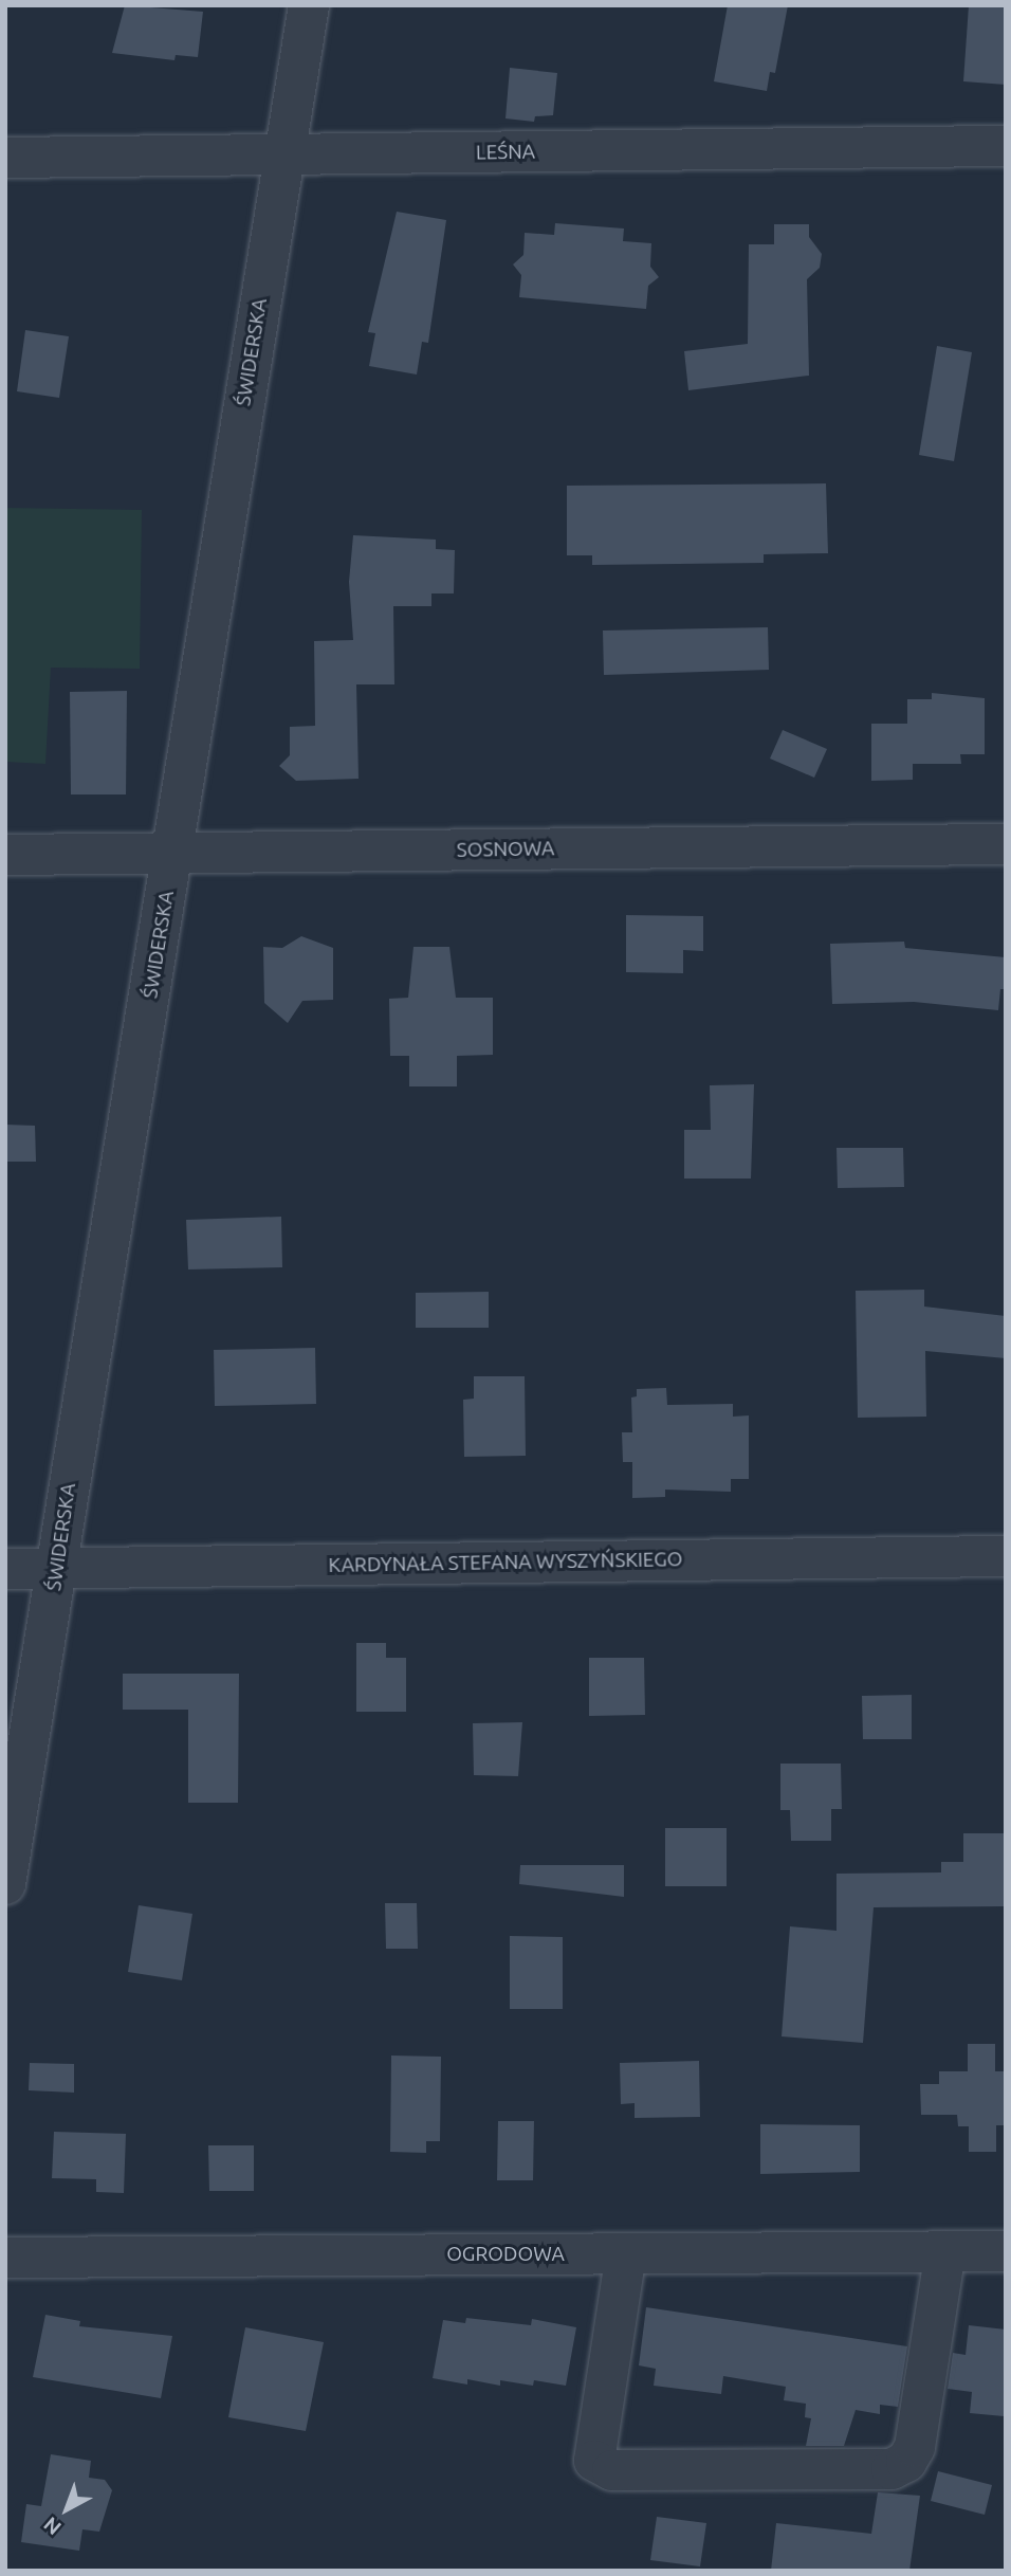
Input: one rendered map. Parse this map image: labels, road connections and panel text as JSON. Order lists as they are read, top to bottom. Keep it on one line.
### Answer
{"streets":{"street":["LEŚNA","ŚWIDERSKA","SOSNOWA","KARDYNAŁA STEFANA WYSZYŃSKIEGO","OGRODOWA"]},"crossings":[["LEŚNA","ŚWIDERSKA"],["ŚWIDERSKA","SOSNOWA"],["ŚWIDERSKA","KARDYNAŁA STEFANA WYSZYŃSKIEGO"]],"north":"bottom left"}
